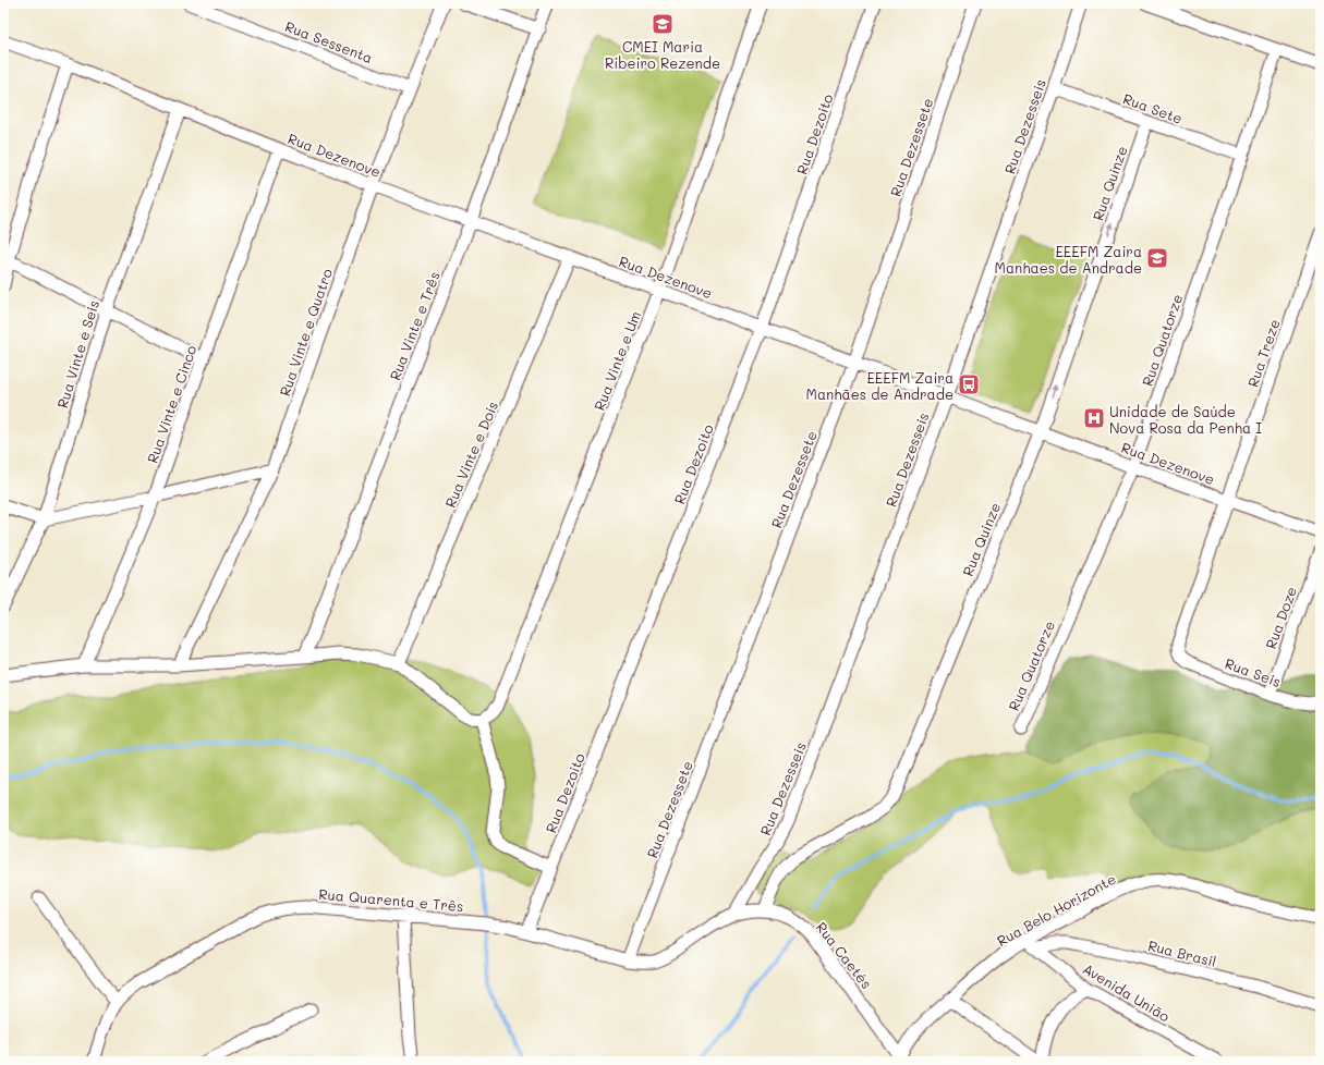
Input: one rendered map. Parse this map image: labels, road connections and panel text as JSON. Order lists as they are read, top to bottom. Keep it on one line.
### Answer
{"streets":{"street":["Rua Sessenta","Rua Sete","Rua Dezesseis","Rua Dezoito","Rua Dezessete","Rua Dezenove","Rua Quinze","Rua Vinte e Três","Rua Vinte e Quatro","Rua Quatorze","Rua Treze","Rua Vinte e Seis","Rua Vinte e Um","Rua Vinte e Cinco","Rua Vinte e Dois","Rua Doze","Rua Seis","Rua Quarenta e Três","Rua Belo Horizonte","Rua Brasil","Rua Caetés","Avenida União"]},"crossings":[["Rua Sessenta","Rua Vinte e Quatro"],["Rua Sete","Rua Dezesseis"],["Rua Sete","Rua Quinze"],["Rua Sete","Rua Quatorze"],["Rua Dezesseis","Rua Dezenove"],["Rua Dezesseis","Rua Quarenta e Três"],["Rua Dezesseis","Rua Caetés"],["Rua Dezoito","Rua Dezenove"],["Rua Dezoito","Rua Quarenta e Três"],["Rua Dezessete","Rua Dezenove"],["Rua Dezessete","Rua Quarenta e Três"],["Rua Dezenove","Rua Quinze"],["Rua Dezenove","Rua Vinte e Três"],["Rua Dezenove","Rua Vinte e Quatro"],["Rua Dezenove","Rua Quatorze"],["Rua Dezenove","Rua Treze"],["Rua Dezenove","Rua Vinte e Seis"],["Rua Dezenove","Rua Vinte e Um"],["Rua Dezenove","Rua Vinte e Cinco"],["Rua Dezenove","Rua Vinte e Dois"],["Rua Quinze","Rua Caetés"],["Rua Treze","Rua Seis"],["Rua Doze","Rua Seis"],["Rua Quarenta e Três","Rua Caetés"],["Rua Belo Horizonte","Rua Brasil"],["Rua Belo Horizonte","Rua Caetés"],["Rua Belo Horizonte","Avenida União"],["Rua Brasil","Avenida União"]],"one_way":["Rua Quinze"],"places":{"school or university":["CMEI Maria Ribeiro Rezende","EEEFM Zaira Manhaes de Andrade"],"bus stop":["EEEFM Zaira Manhães de Andrade"],"hospital":["Unidade de Saúde Nova Rosa da Penha I"]}}
